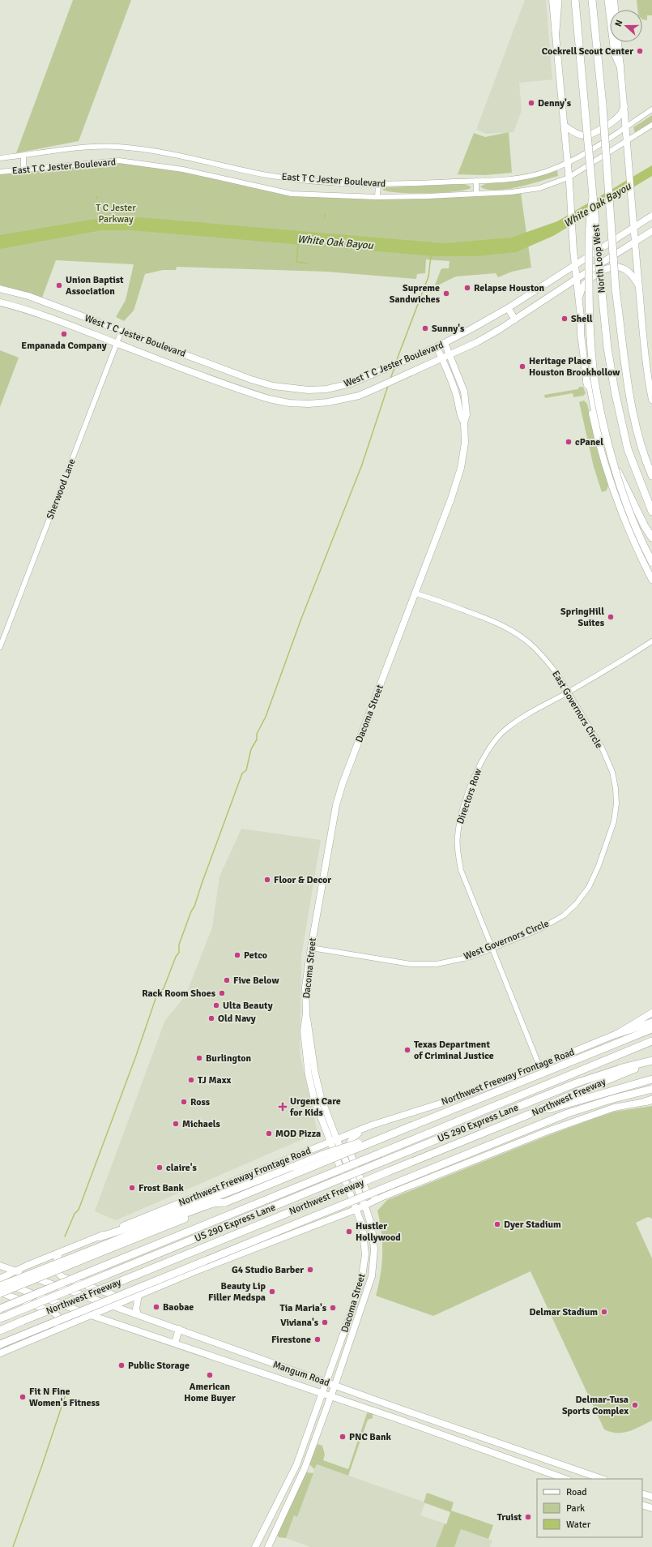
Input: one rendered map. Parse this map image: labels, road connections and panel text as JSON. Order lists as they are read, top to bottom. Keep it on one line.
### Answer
{"streets":{"highway":["North Loop West","Northwest Freeway","US 290 Express Lane"],"main road":["West T C Jester Boulevard","Dacoma Street","Northwest Freeway Frontage Road","Mangum Road"],"street":["East T C Jester Boulevard","Sherwood Lane","East Governors Circle","Directors Row","West Governors Circle"]},"crossings":[["West T C Jester Boulevard","Sherwood Lane"],["West T C Jester Boulevard","Dacoma Street"],["East Governors Circle","Dacoma Street"],["East Governors Circle","Directors Row"],["East Governors Circle","West Governors Circle"],["Dacoma Street","West Governors Circle"],["Dacoma Street","Northwest Freeway Frontage Road"],["Dacoma Street","Mangum Road"],["Directors Row","West Governors Circle"],["Directors Row","Northwest Freeway Frontage Road"],["Northwest Freeway Frontage Road","Mangum Road"],["Northwest Freeway","US 290 Express Lane"]],"water":["White Oak Bayou"],"parks":["T C Jester Parkway"],"places":{"other":["Cockrell Scout Center","Denny's","Union Baptist Association","Relapse Houston","Supreme Sandwiches","Shell","Sunny's","Empanada Company","Heritage Place Houston Brookhollow","cPanel","SpringHill Suites","Floor & Decor","Petco","Five Below","Rack Room Shoes","Ulta Beauty","Old Navy","Texas Department of Criminal Justice","Burlington","TJ Maxx","Ross","Michaels","MOD Pizza","claire's","Frost Bank","Dyer Stadium","Hustler Hollywood","G4 Studio Barber","Beauty Lip Filler Medspa","Baobae","Tia Maria's","Delmar Stadium","Viviana's","Firestone","Public Storage","American Home Buyer","Fit N Fine Women's Fitness","Delmar-Tusa Sports Complex","PNC Bank","Truist"],"health":["Urgent Care for Kids"]},"legend":["Road","Park","Water"],"north":"left"}
